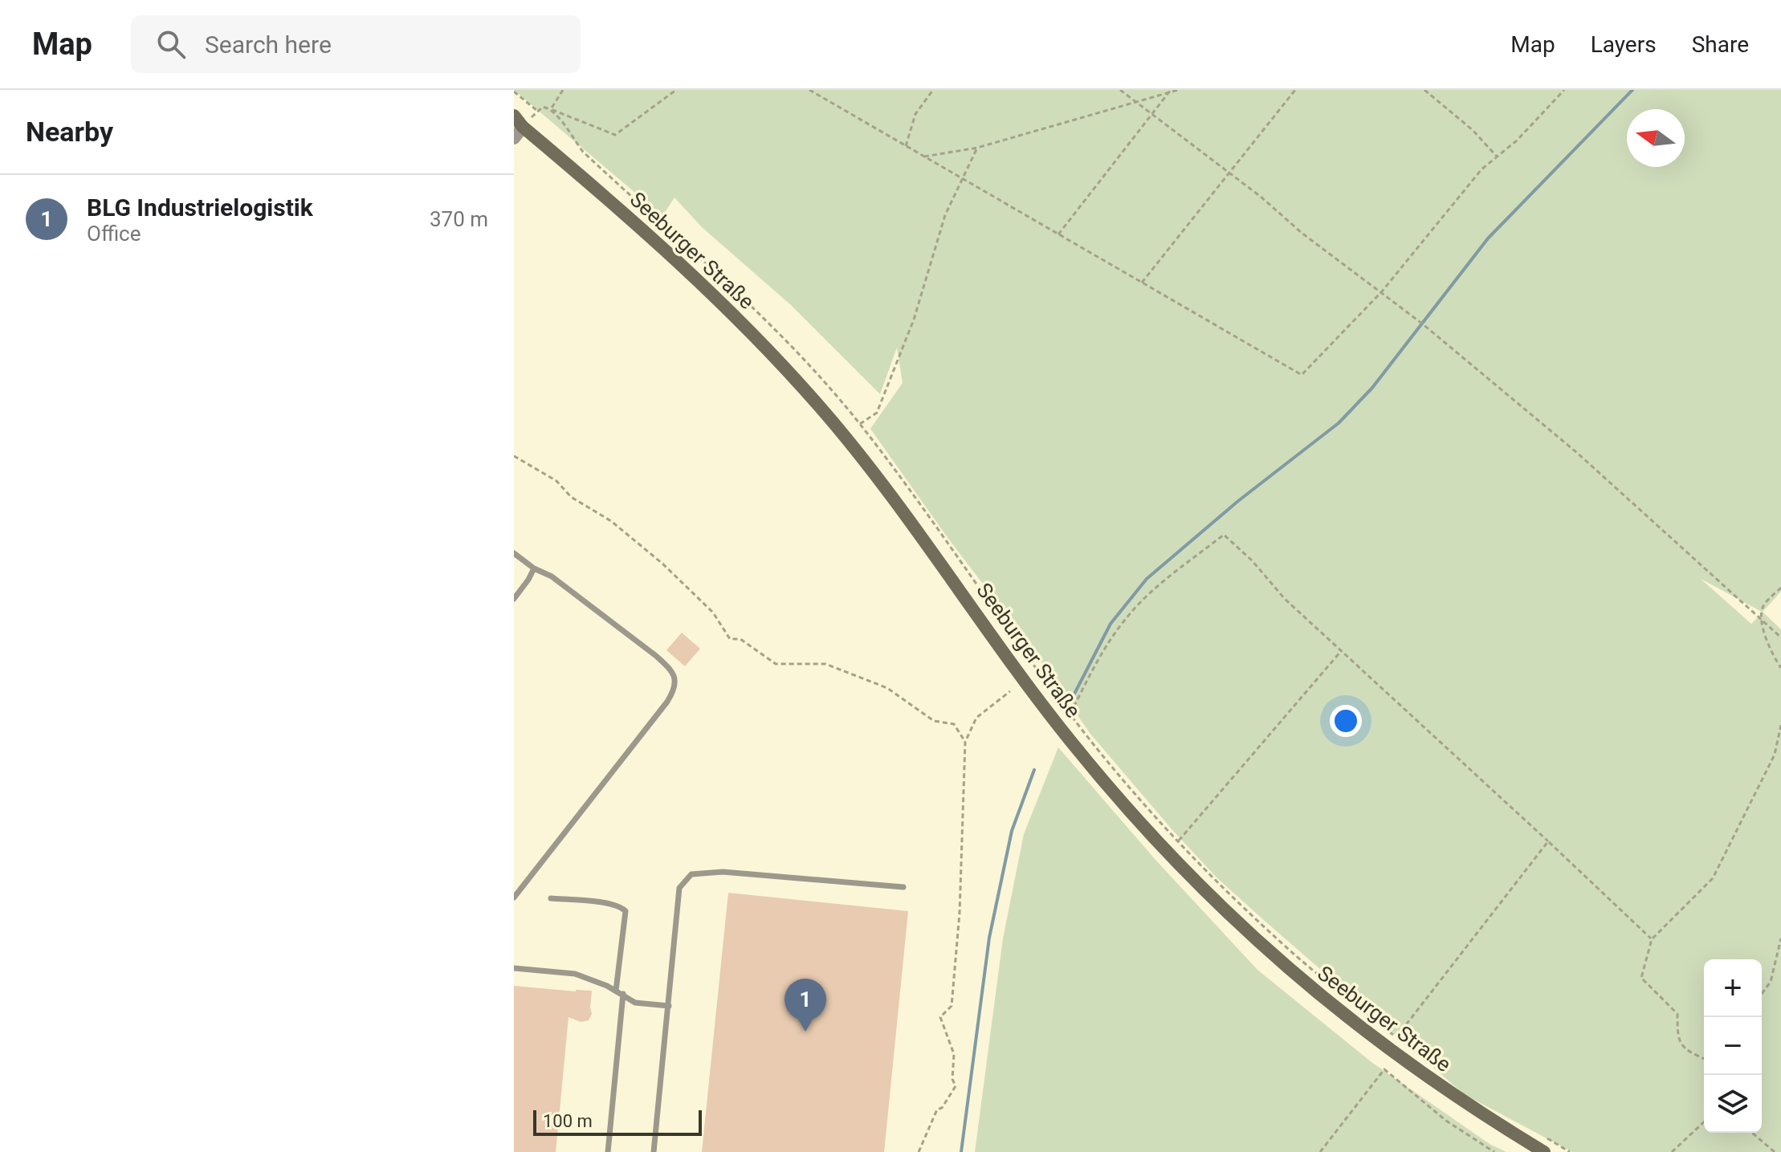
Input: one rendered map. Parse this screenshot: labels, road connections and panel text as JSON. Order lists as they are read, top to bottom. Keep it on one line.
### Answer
{"streets":{"main road":["Seeburger Straße"]},"scale_bar":"100 m","north":"left","page":{"header":"Map","search":"Search here","nav":["Map","Layers","Share"],"heading":"Nearby","list":[{"mark":"1","name":"BLG Industrielogistik","note":"Office","value":"370 m"}],"map_buttons":["+","−"],"pins":"1","scale":"100 m"}}
